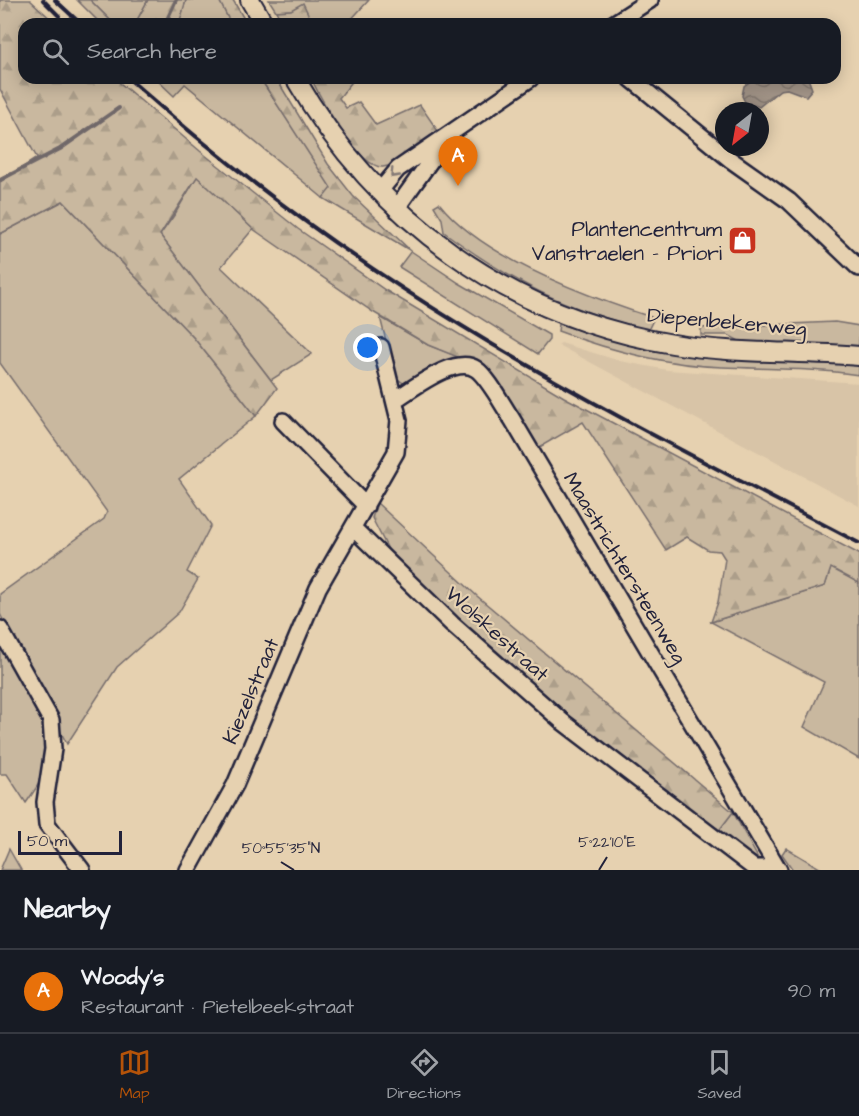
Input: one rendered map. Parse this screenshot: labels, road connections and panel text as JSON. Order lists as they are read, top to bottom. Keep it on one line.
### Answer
{"streets":{"main road":["Diepenbekerweg"],"street":["Maastrichtersteenweg","Wolskestraat","Kiezelstraat"]},"crossings":[["Maastrichtersteenweg","Wolskestraat"],["Wolskestraat","Kiezelstraat"]],"places":{"shop":["Plantencentrum Vanstraelen - Priori"]},"scale_bar":"50 m","north":"bottom left","page":{"search":"Search here","pins":"A","scale":"50 m","heading":"Nearby","list":[{"mark":"A","name":"Woody's","note":"Restaurant · Pietelbeekstraat","value":"90 m"}],"nav":["Map","Directions","Saved"]},"coordinates":["5°22'10\"E","50°55'35\"N"]}
